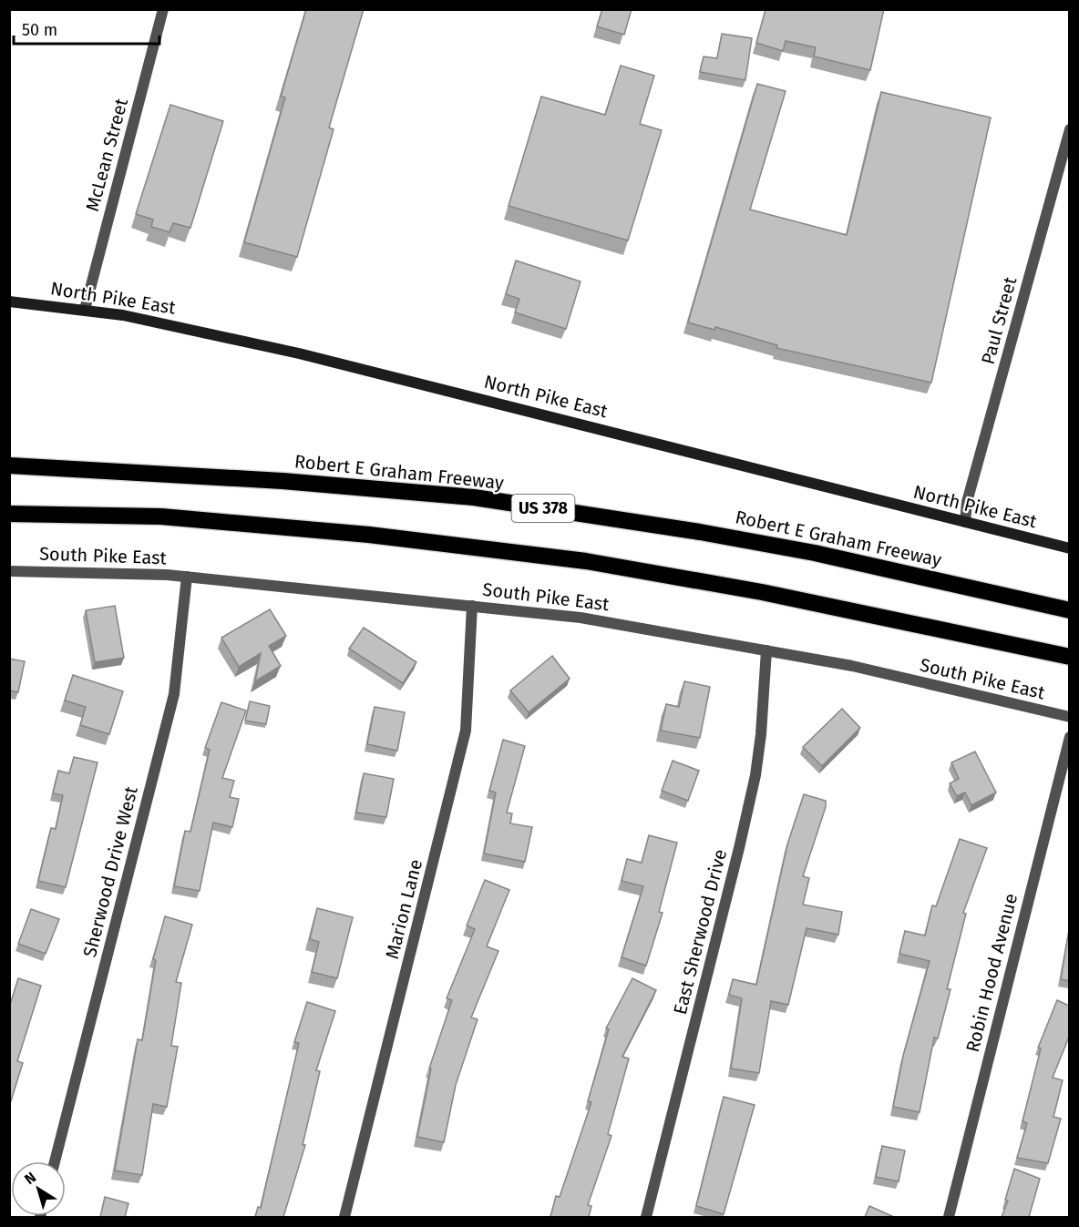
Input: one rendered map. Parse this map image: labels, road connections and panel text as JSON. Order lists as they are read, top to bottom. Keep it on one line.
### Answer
{"streets":{"highway":["Robert E Graham Freeway","US 378"],"street":["McLean Street","North Pike East","Paul Street","South Pike East","Sherwood Drive West","Marion Lane","East Sherwood Drive","Robin Hood Avenue"]},"crossings":[["McLean Street","North Pike East"],["North Pike East","Paul Street"],["South Pike East","Sherwood Drive West"],["South Pike East","Marion Lane"],["South Pike East","East Sherwood Drive"]],"scale_bar":"50 m","north":"top left"}
